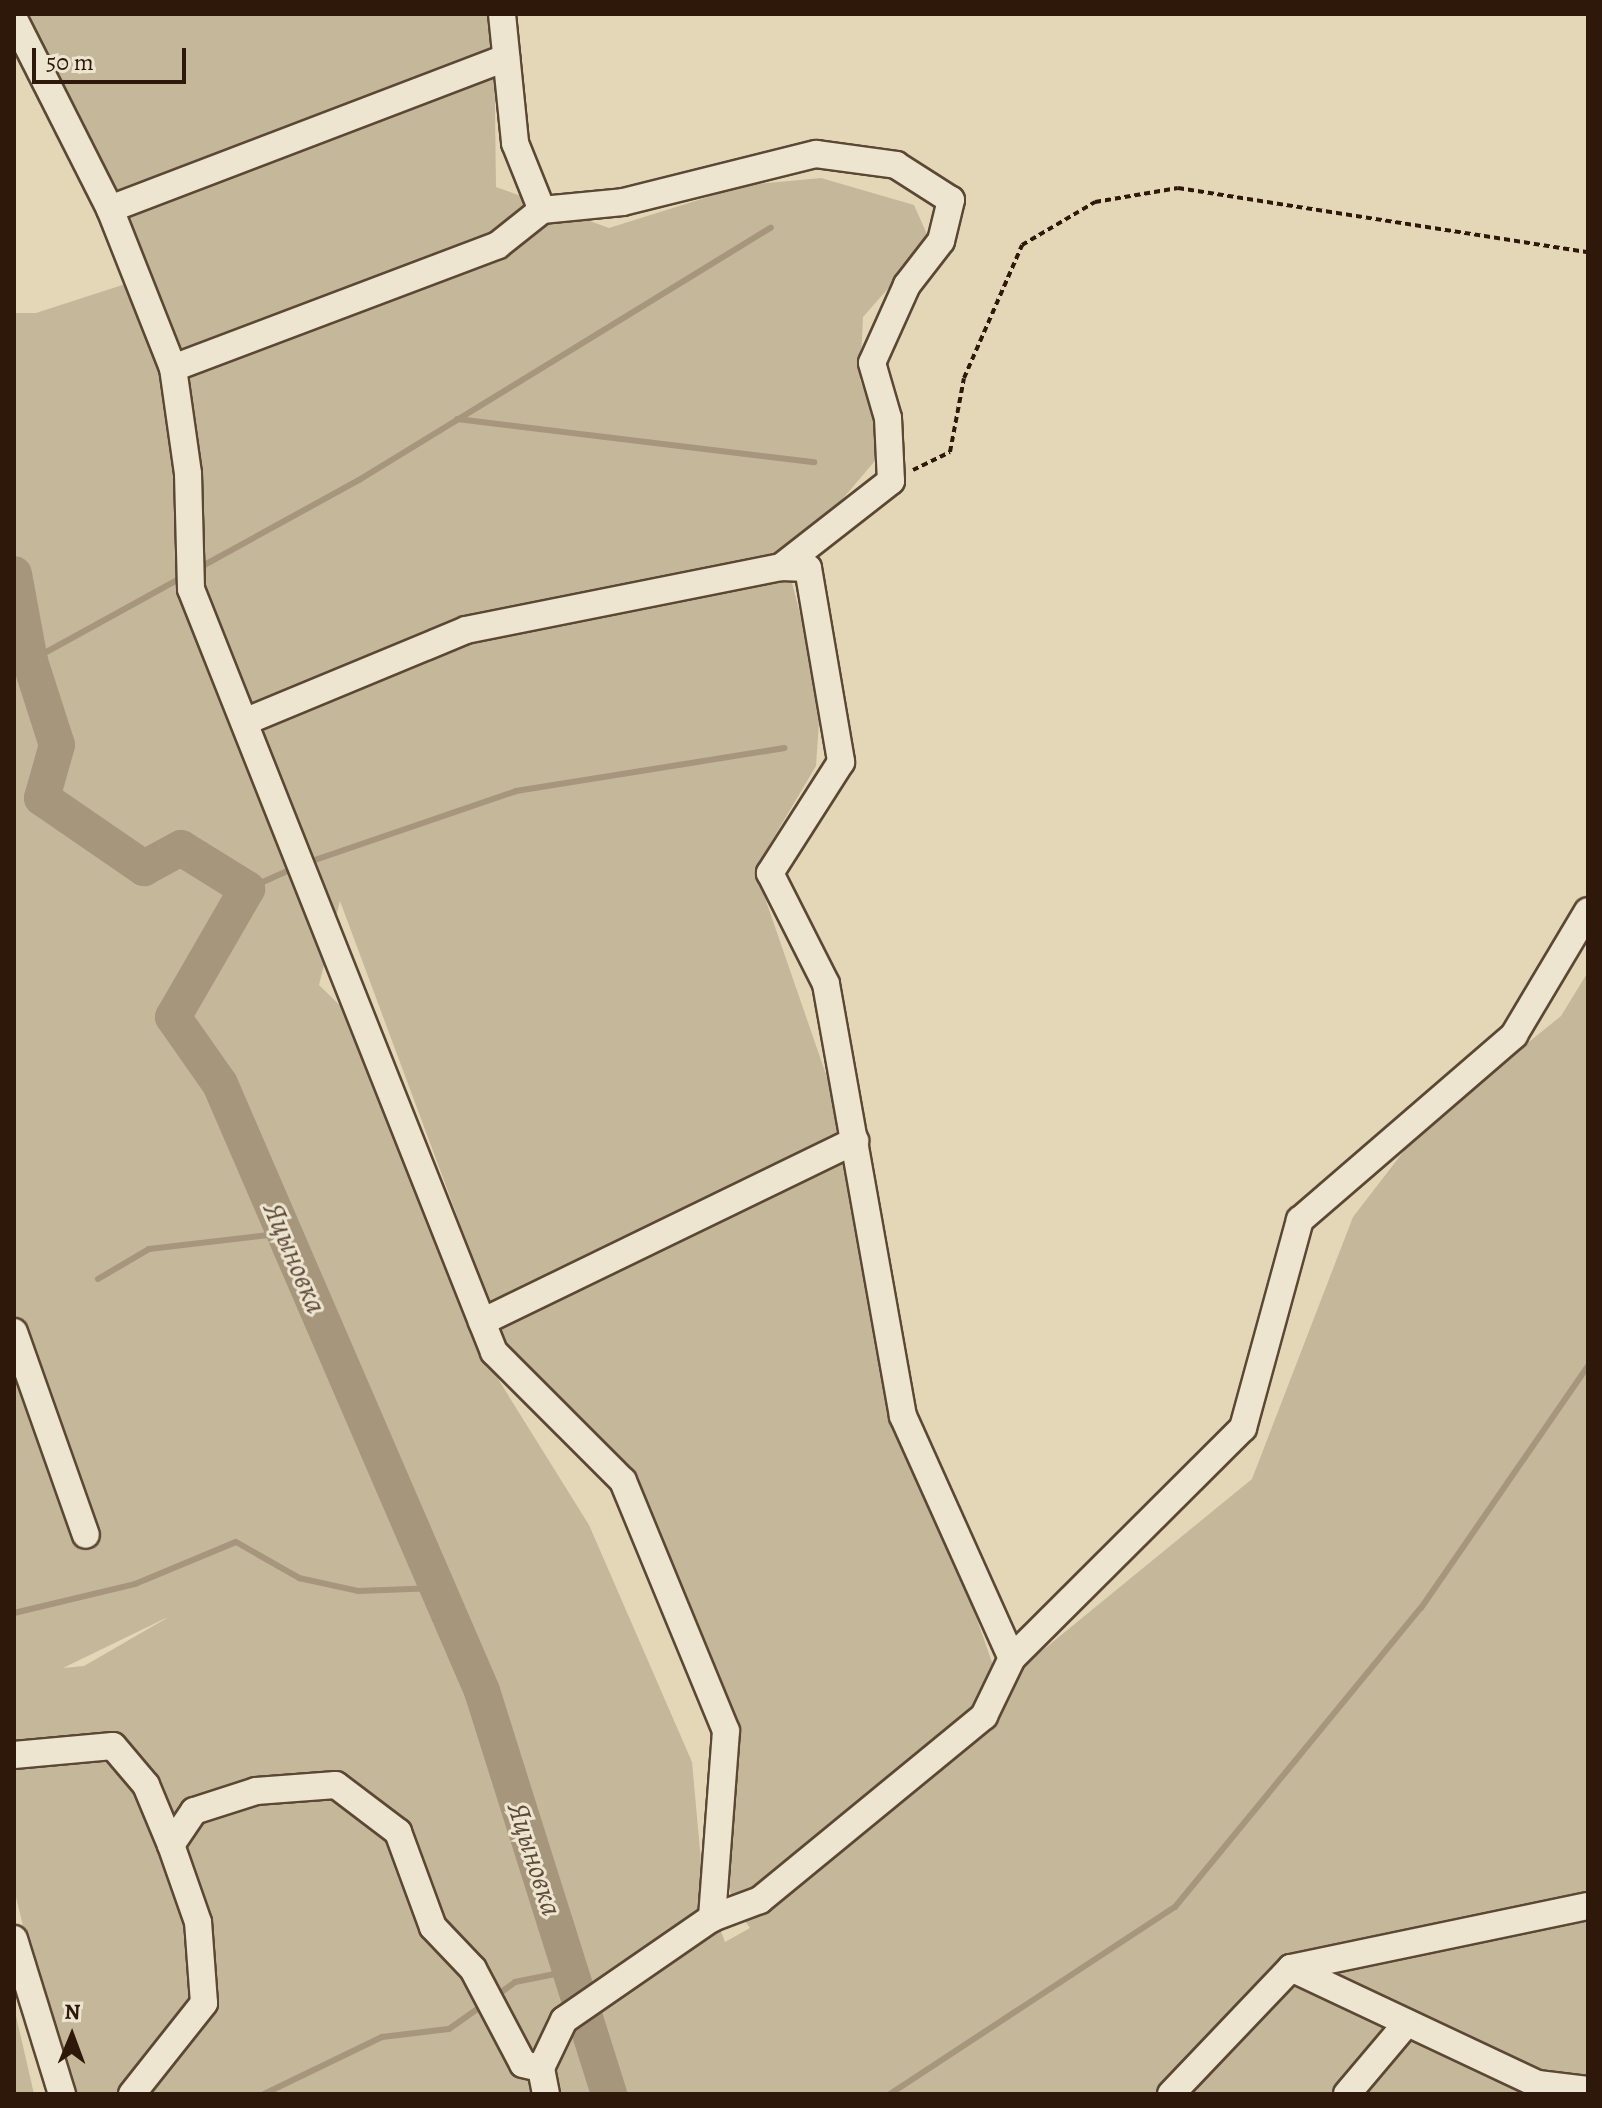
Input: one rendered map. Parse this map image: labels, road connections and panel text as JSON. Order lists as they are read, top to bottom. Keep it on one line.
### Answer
{"water":["Яцыновка"],"scale_bar":"50 m","north":"top"}
